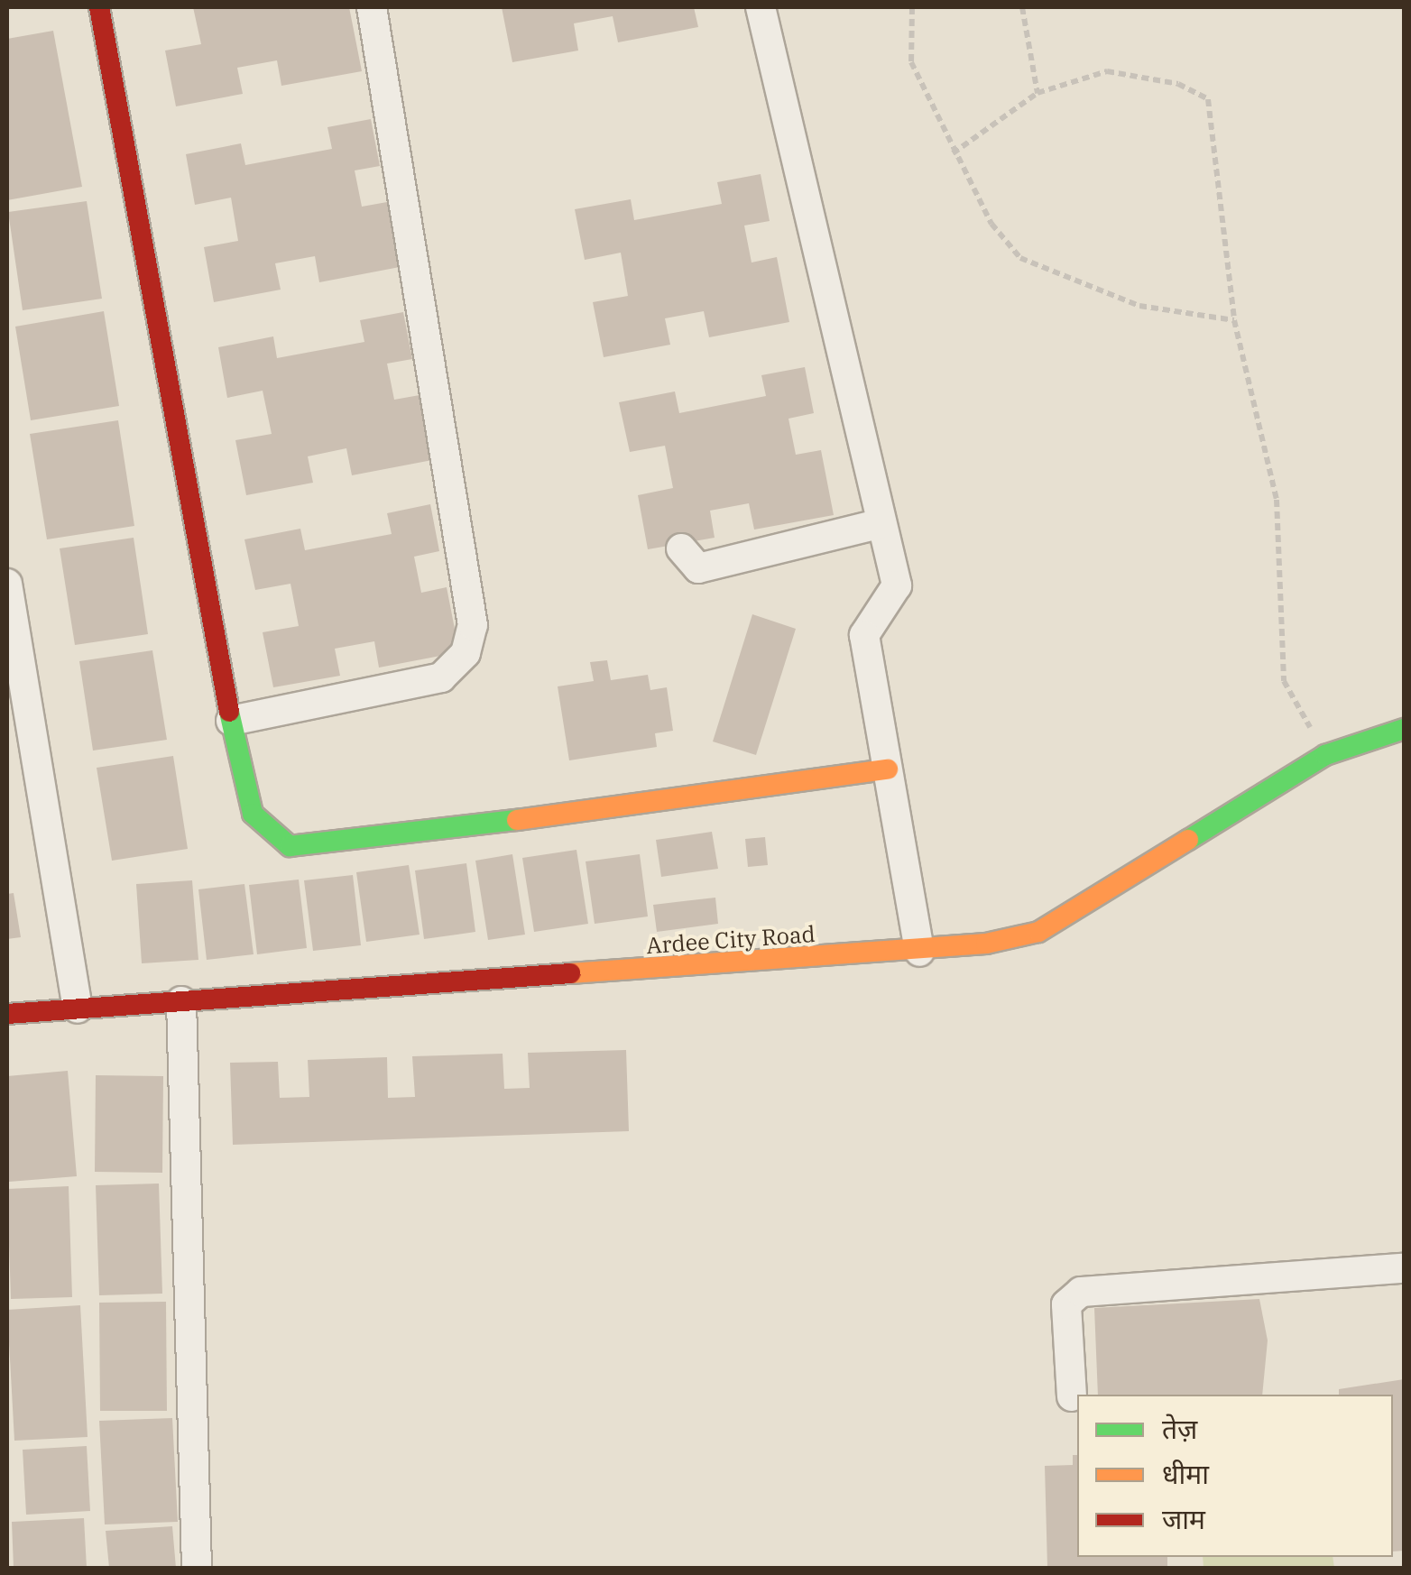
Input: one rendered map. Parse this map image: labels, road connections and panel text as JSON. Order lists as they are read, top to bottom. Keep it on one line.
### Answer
{"streets":{"street":["Ardee City Road"]},"legend":["तेज़","धीमा","जाम"]}
